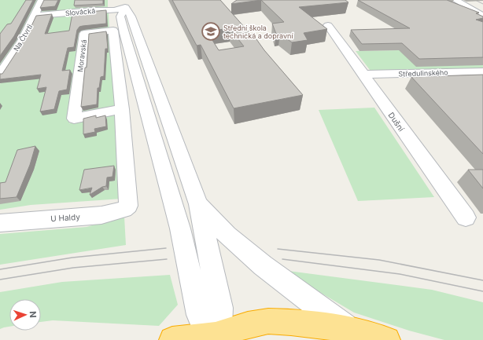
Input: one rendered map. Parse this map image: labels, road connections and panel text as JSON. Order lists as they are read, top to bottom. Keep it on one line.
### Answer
{"streets":{"street":["Slovácká","Na Čtvrti","Moravská","Středulinského","Dušní","U Haldy"]},"crossings":[["Slovácká","Na Čtvrti"],["Moravská","U Haldy"],["Středulinského","Dušní"]],"places":{"school or university":["Střední škola technická a dopravní"]},"north":"right"}
